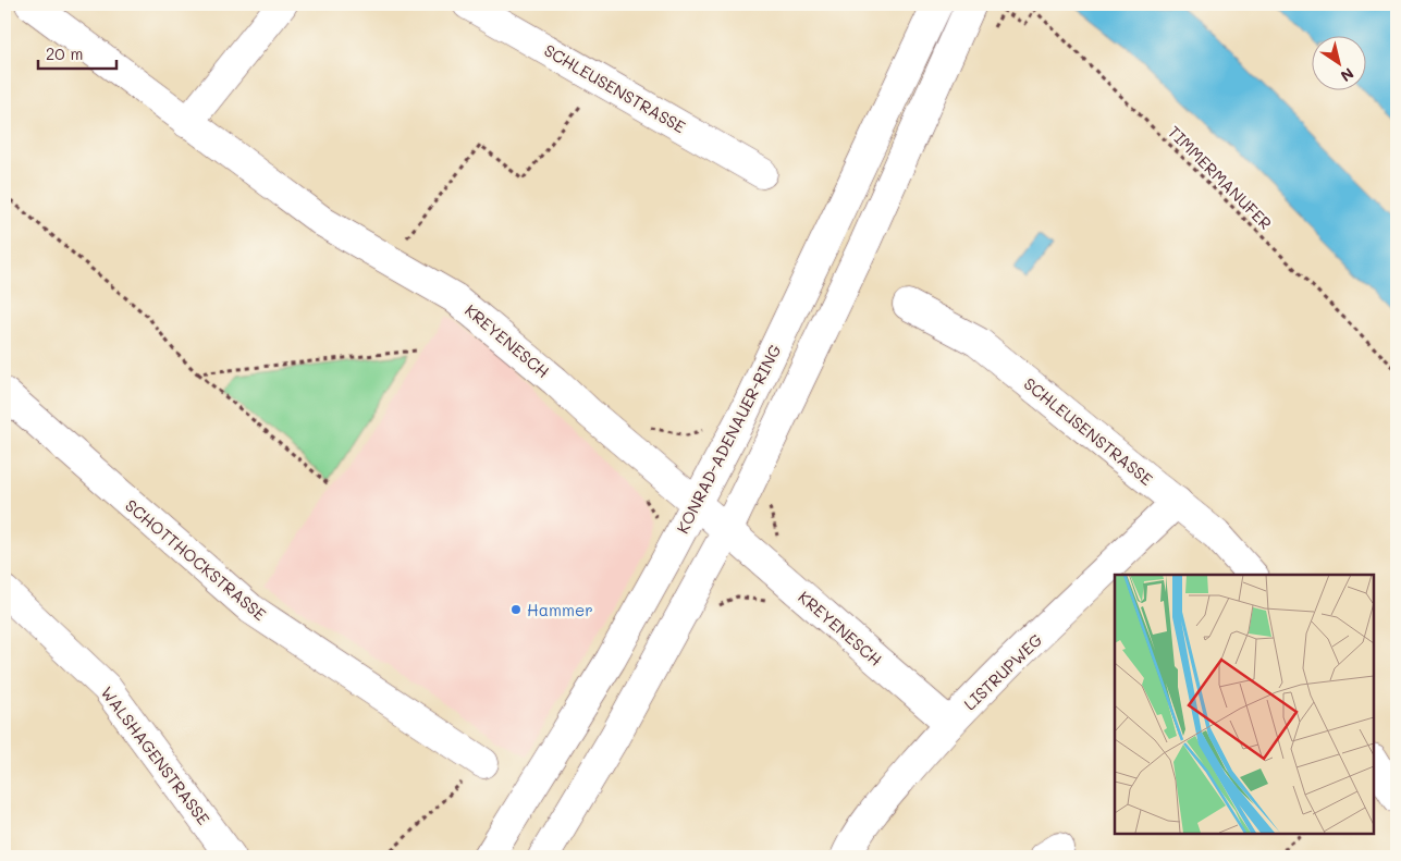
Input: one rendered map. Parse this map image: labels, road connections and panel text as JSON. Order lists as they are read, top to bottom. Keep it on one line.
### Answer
{"streets":{"street":["SCHLEUSENSTRASSE","KREYENESCH","KONRAD-ADENAUER-RING","SCHOTTHOCKSTRASSE","LISTRUPWEG","WALSHAGENSTRASSE"],"path":["TIMMERMANUFER"]},"crossings":[["SCHLEUSENSTRASSE","LISTRUPWEG"],["KREYENESCH","KONRAD-ADENAUER-RING"],["KREYENESCH","LISTRUPWEG"]],"places":["Hammer"],"scale_bar":"20 m","north":"bottom right"}
